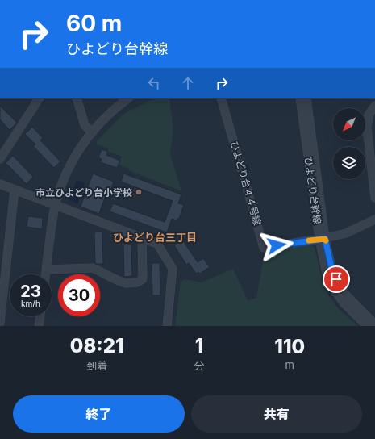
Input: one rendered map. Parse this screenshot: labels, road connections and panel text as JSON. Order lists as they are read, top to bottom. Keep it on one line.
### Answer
{"streets":{"street":["ひよどり台４４号線","ひよどり台幹線"]},"crossings":[["ひよどり台４４号線","ひよどり台幹線"]],"districts":["ひよどり台三丁目"],"places":["市立ひよどり台小学校"],"north":"bottom left","page":{"turn":["60 m","ひよどり台幹線"],"speed":"23 km/h","limit":"30","eta":["08:21","到着","1","分","110","m"],"buttons":["終了","共有"]}}
